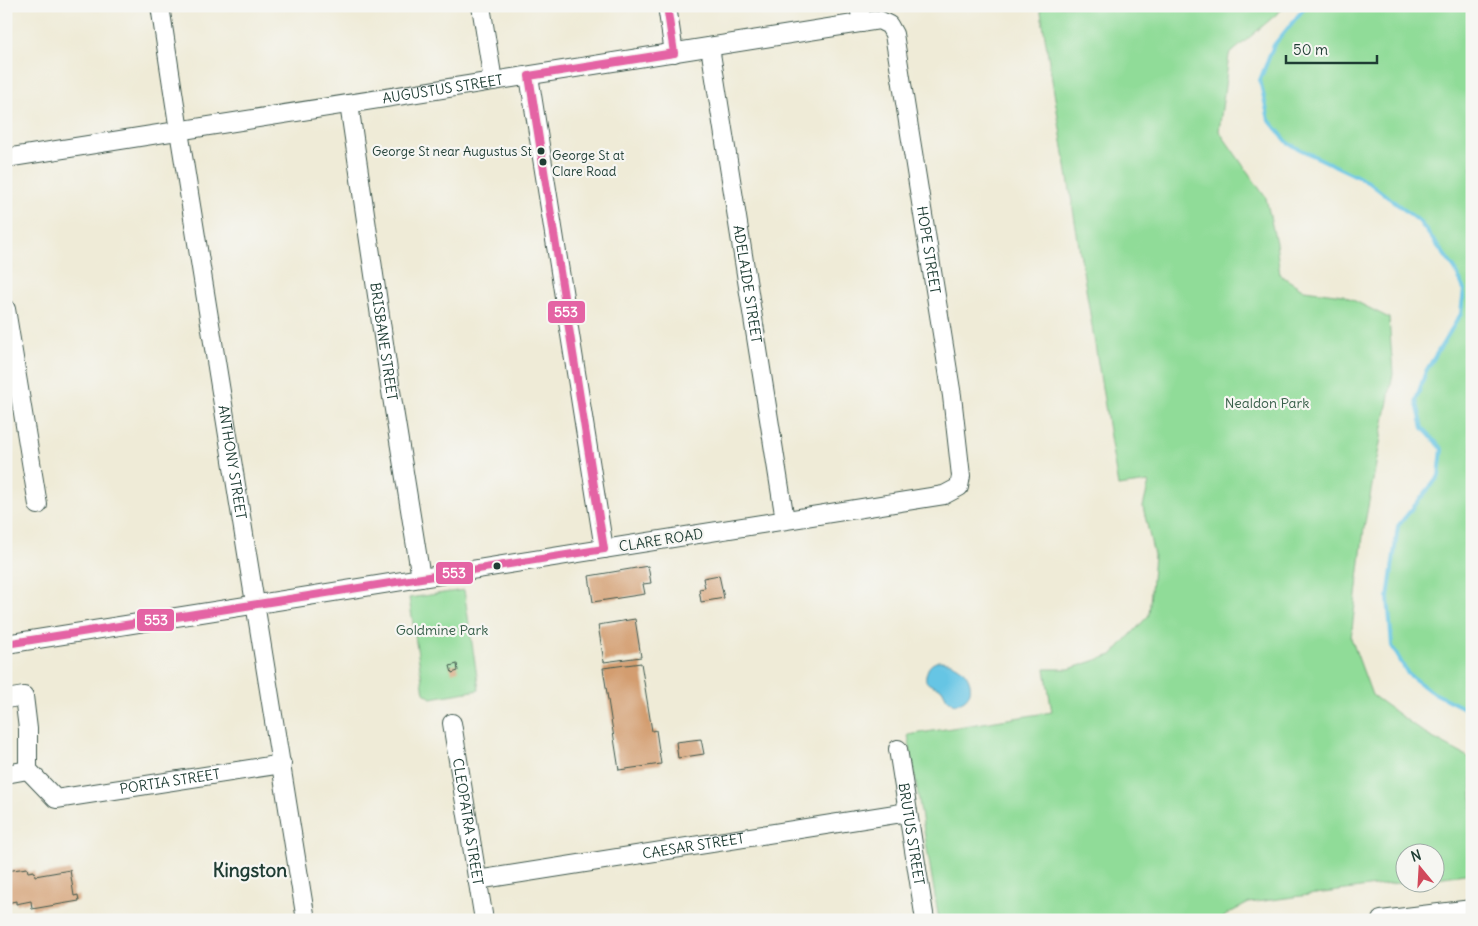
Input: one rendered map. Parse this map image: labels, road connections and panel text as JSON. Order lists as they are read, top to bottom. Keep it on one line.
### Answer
{"streets":{"street":["AUGUSTUS STREET","HOPE STREET","ADELAIDE STREET","BRISBANE STREET","ANTHONY STREET","CLARE ROAD","PORTIA STREET","CLEOPATRA STREET","BRUTUS STREET","CAESAR STREET"]},"crossings":[["AUGUSTUS STREET","HOPE STREET"],["AUGUSTUS STREET","ADELAIDE STREET"],["AUGUSTUS STREET","BRISBANE STREET"],["AUGUSTUS STREET","ANTHONY STREET"],["HOPE STREET","CLARE ROAD"],["ADELAIDE STREET","CLARE ROAD"],["BRISBANE STREET","CLARE ROAD"],["ANTHONY STREET","CLARE ROAD"],["ANTHONY STREET","PORTIA STREET"],["CLEOPATRA STREET","CAESAR STREET"],["BRUTUS STREET","CAESAR STREET"]],"districts":["Kingston"],"parks":["Nealdon Park","Goldmine Park"],"places":["George St near Augustus St","George St at Clare Road"],"lines":["transit line 553"],"scale_bar":"50 m","north":"top"}
